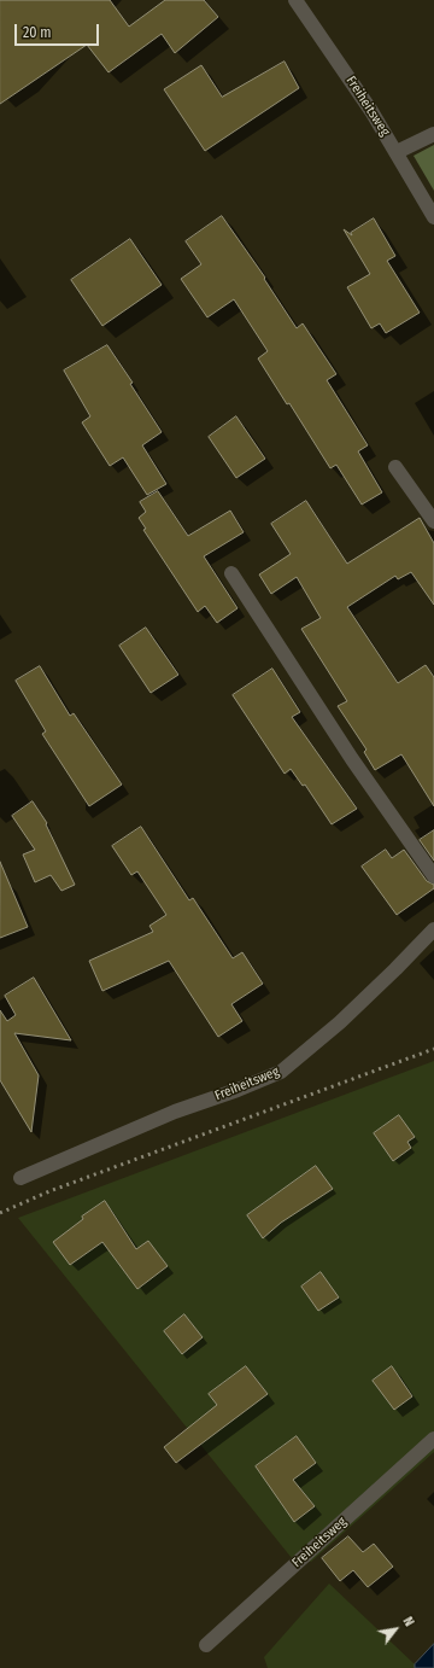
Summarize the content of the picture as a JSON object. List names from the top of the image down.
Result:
{
  "streets": {
    "street": ["Freiheitsweg"]
  },
  "scale_bar": "20 m",
  "north": "top right"
}
